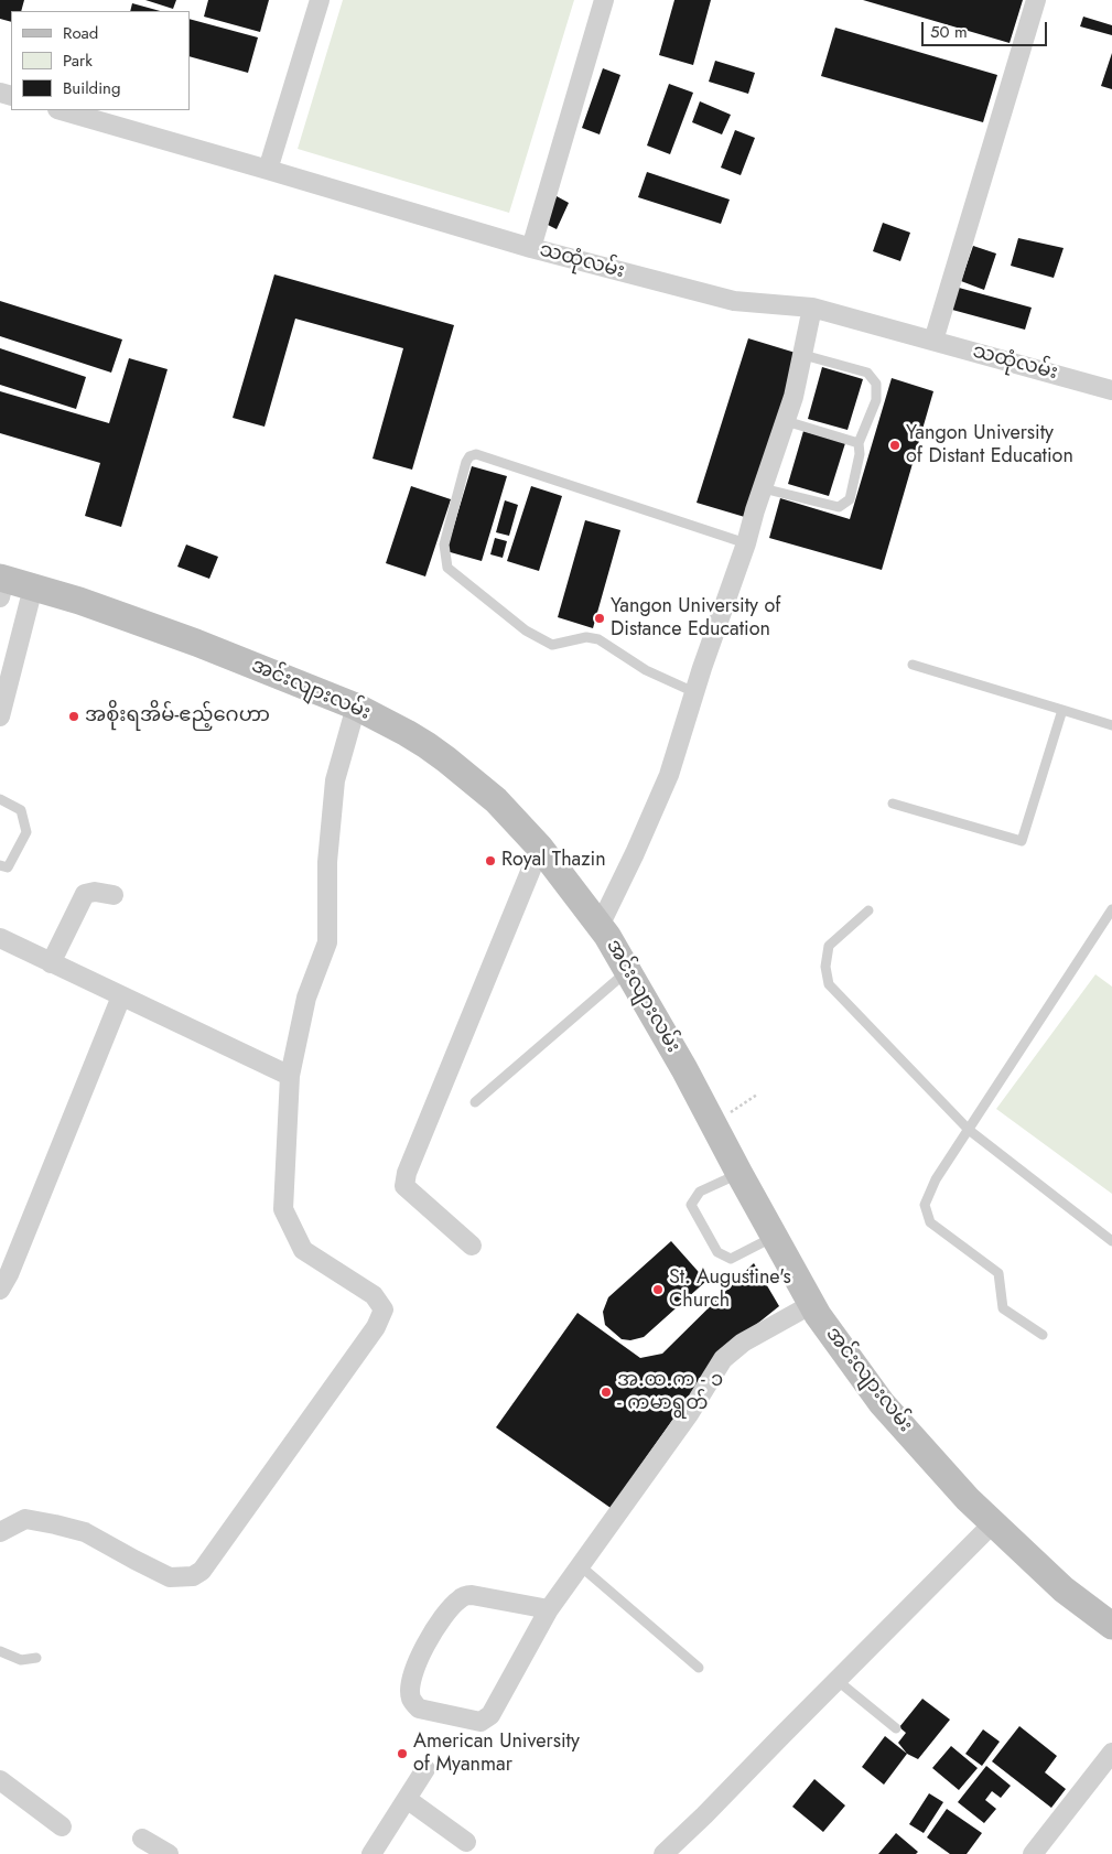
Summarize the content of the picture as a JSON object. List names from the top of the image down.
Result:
{
  "streets": {
    "main road": ["အင်းလျားလမ်း"],
    "street": ["သထုံလမ်း"]
  },
  "places": [
    "Yangon University of Distant Education",
    "Yangon University of Distance Education",
    "အစိုးရအိမ်-ဧည့်ဂေဟာ",
    "Royal Thazin",
    "St. Augustine's Church",
    "အ.ထ.က - ၁ - ကမာရွတ်",
    "American University of Myanmar"
  ],
  "legend": ["Road", "Park", "Building"],
  "scale_bar": "50 m"
}
